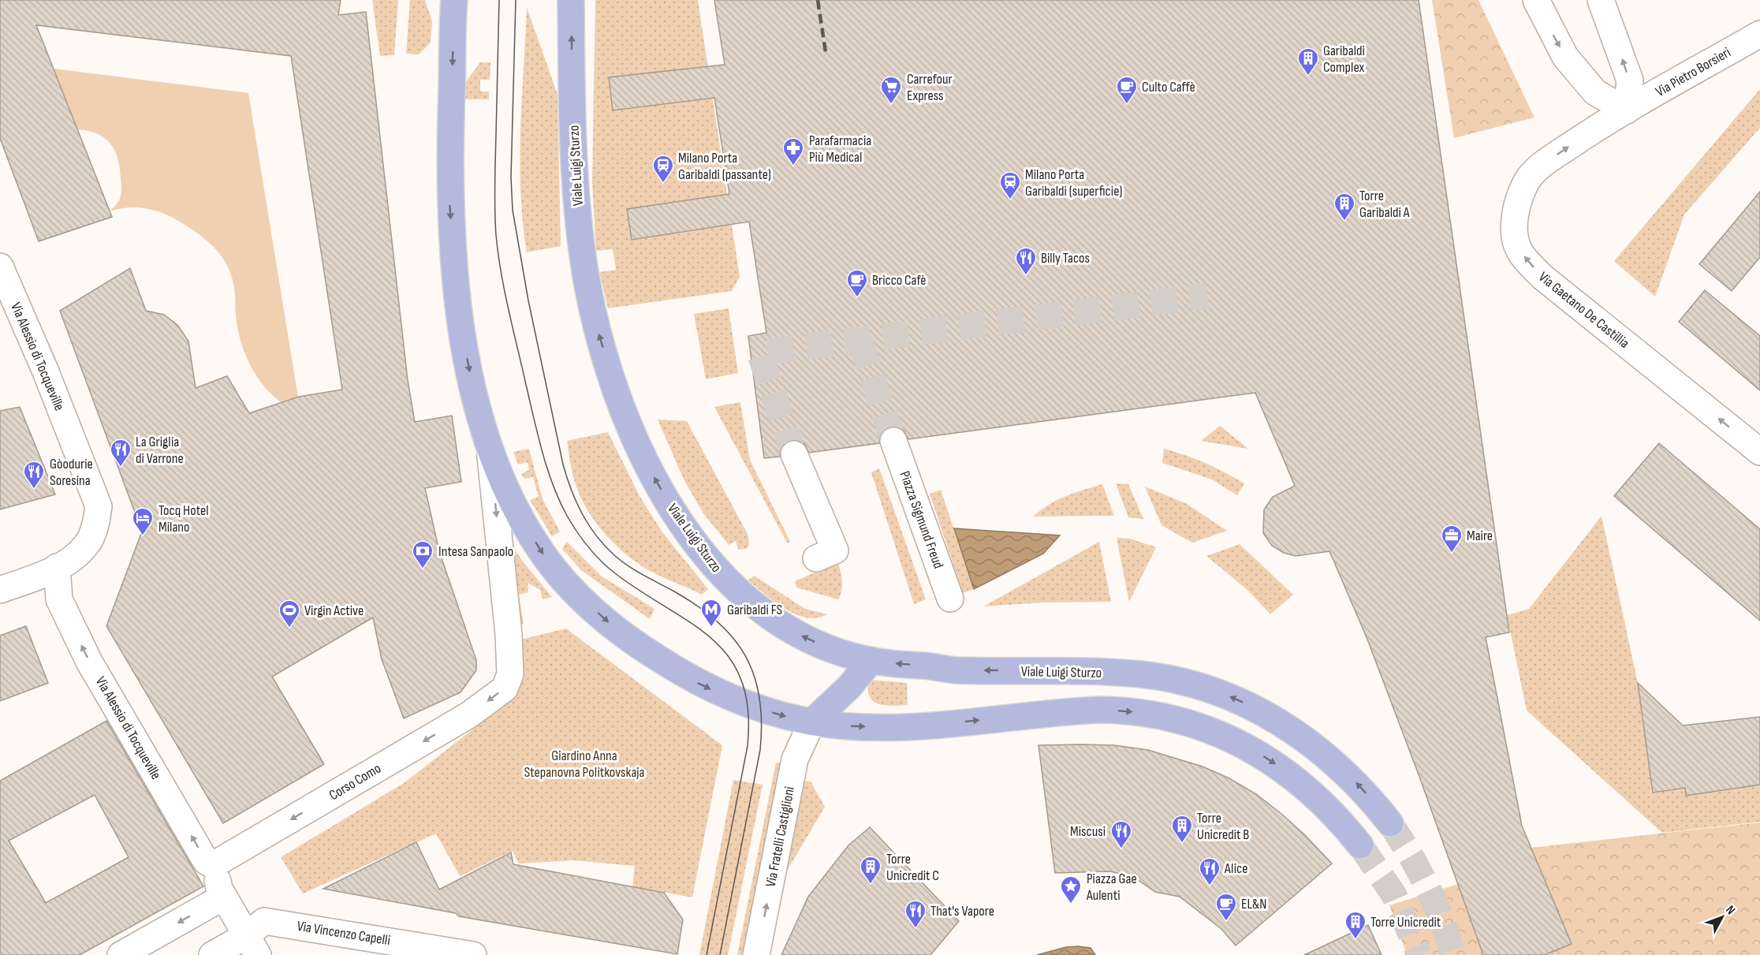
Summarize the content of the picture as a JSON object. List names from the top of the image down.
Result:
{
  "streets": {
    "main road": ["Viale Luigi Sturzo"],
    "street": [
      "Via Pietro Borsieri",
      "Via Gaetano De Castillia",
      "Via Alessio di Tocqueville",
      "Piazza Sigmund Freud",
      "Corso Como",
      "Via Fratelli Castiglioni",
      "Via Vincenzo Capelli"
    ]
  },
  "crossings": [
    ["Via Pietro Borsieri", "Via Gaetano De Castillia"],
    ["Via Alessio di Tocqueville", "Corso Como"]
  ],
  "one_way": ["Via Alessio di Tocqueville", "Corso Como", "Via Fratelli Castiglioni"],
  "parks": ["Giardino Anna Stepanovna Politkovskaja"],
  "places": {
    "building": [
      "Garibaldi Complex",
      "Torre Garibaldi A",
      "Torre Unicredit B",
      "Torre Unicredit C",
      "Torre Unicredit"
    ],
    "supermarket": ["Carrefour Express"],
    "cafe": ["Culto Caffè", "Bricco Cafè", "EL&N"],
    "pharmacy": ["Parafarmacia Più Medical"],
    "station": ["Milano Porta Garibaldi (passante)", "Milano Porta Garibaldi (superficie)"],
    "restaurant": [
      "Billy Tacos",
      "La Griglia di Varrone",
      "Gòodurie Soresina",
      "Miscusi",
      "Alice",
      "That's Vapore"
    ],
    "hotel": ["Tocq Hotel Milano"],
    "office": ["Maire"],
    "bank": ["Intesa Sanpaolo"],
    "metro station": ["Garibaldi FS"],
    "sports": ["Virgin Active"],
    "place": ["Piazza Gae Aulenti"]
  },
  "north": "top right"
}
